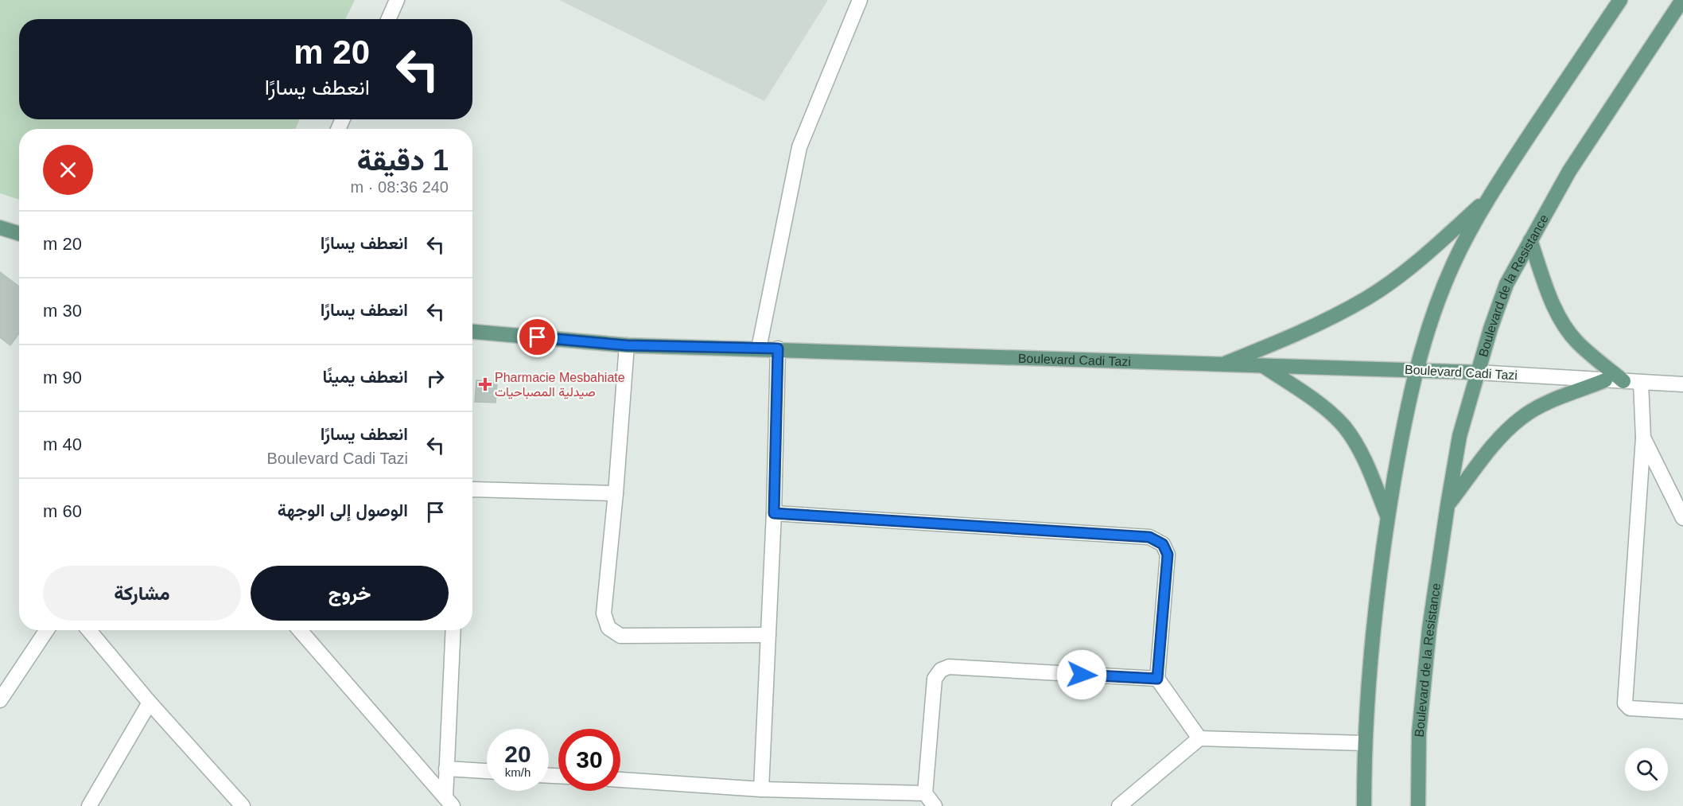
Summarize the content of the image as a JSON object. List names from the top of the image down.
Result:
{
  "streets": {
    "main road": ["Boulevard de la Resistance", "Boulevard Cadi Tazi"]
  },
  "crossings": [
    ["Boulevard de la Resistance", "Boulevard Cadi Tazi"]
  ],
  "places": {
    "health": ["Pharmacie Mesbahiate صيدلية المصباحيات"]
  },
  "page": {
    "turn": ["20 m", "انعطف يسارًا"],
    "heading": ["1 دقيقة", "240 m · 08:36"],
    "list": [
      {
        "name": "انعطف يسارًا",
        "value": "20 m"
      },
      {
        "name": "انعطف يسارًا",
        "value": "30 m"
      },
      {
        "name": "انعطف يمينًا",
        "value": "90 m"
      },
      {
        "name": "انعطف يسارًا",
        "note": "Boulevard Cadi Tazi",
        "value": "40 m"
      },
      {
        "name": "الوصول إلى الوجهة",
        "value": "60 m"
      }
    ],
    "buttons": ["خروج", "مشاركة"],
    "speed": "20 km/h",
    "limit": "30"
  }
}
